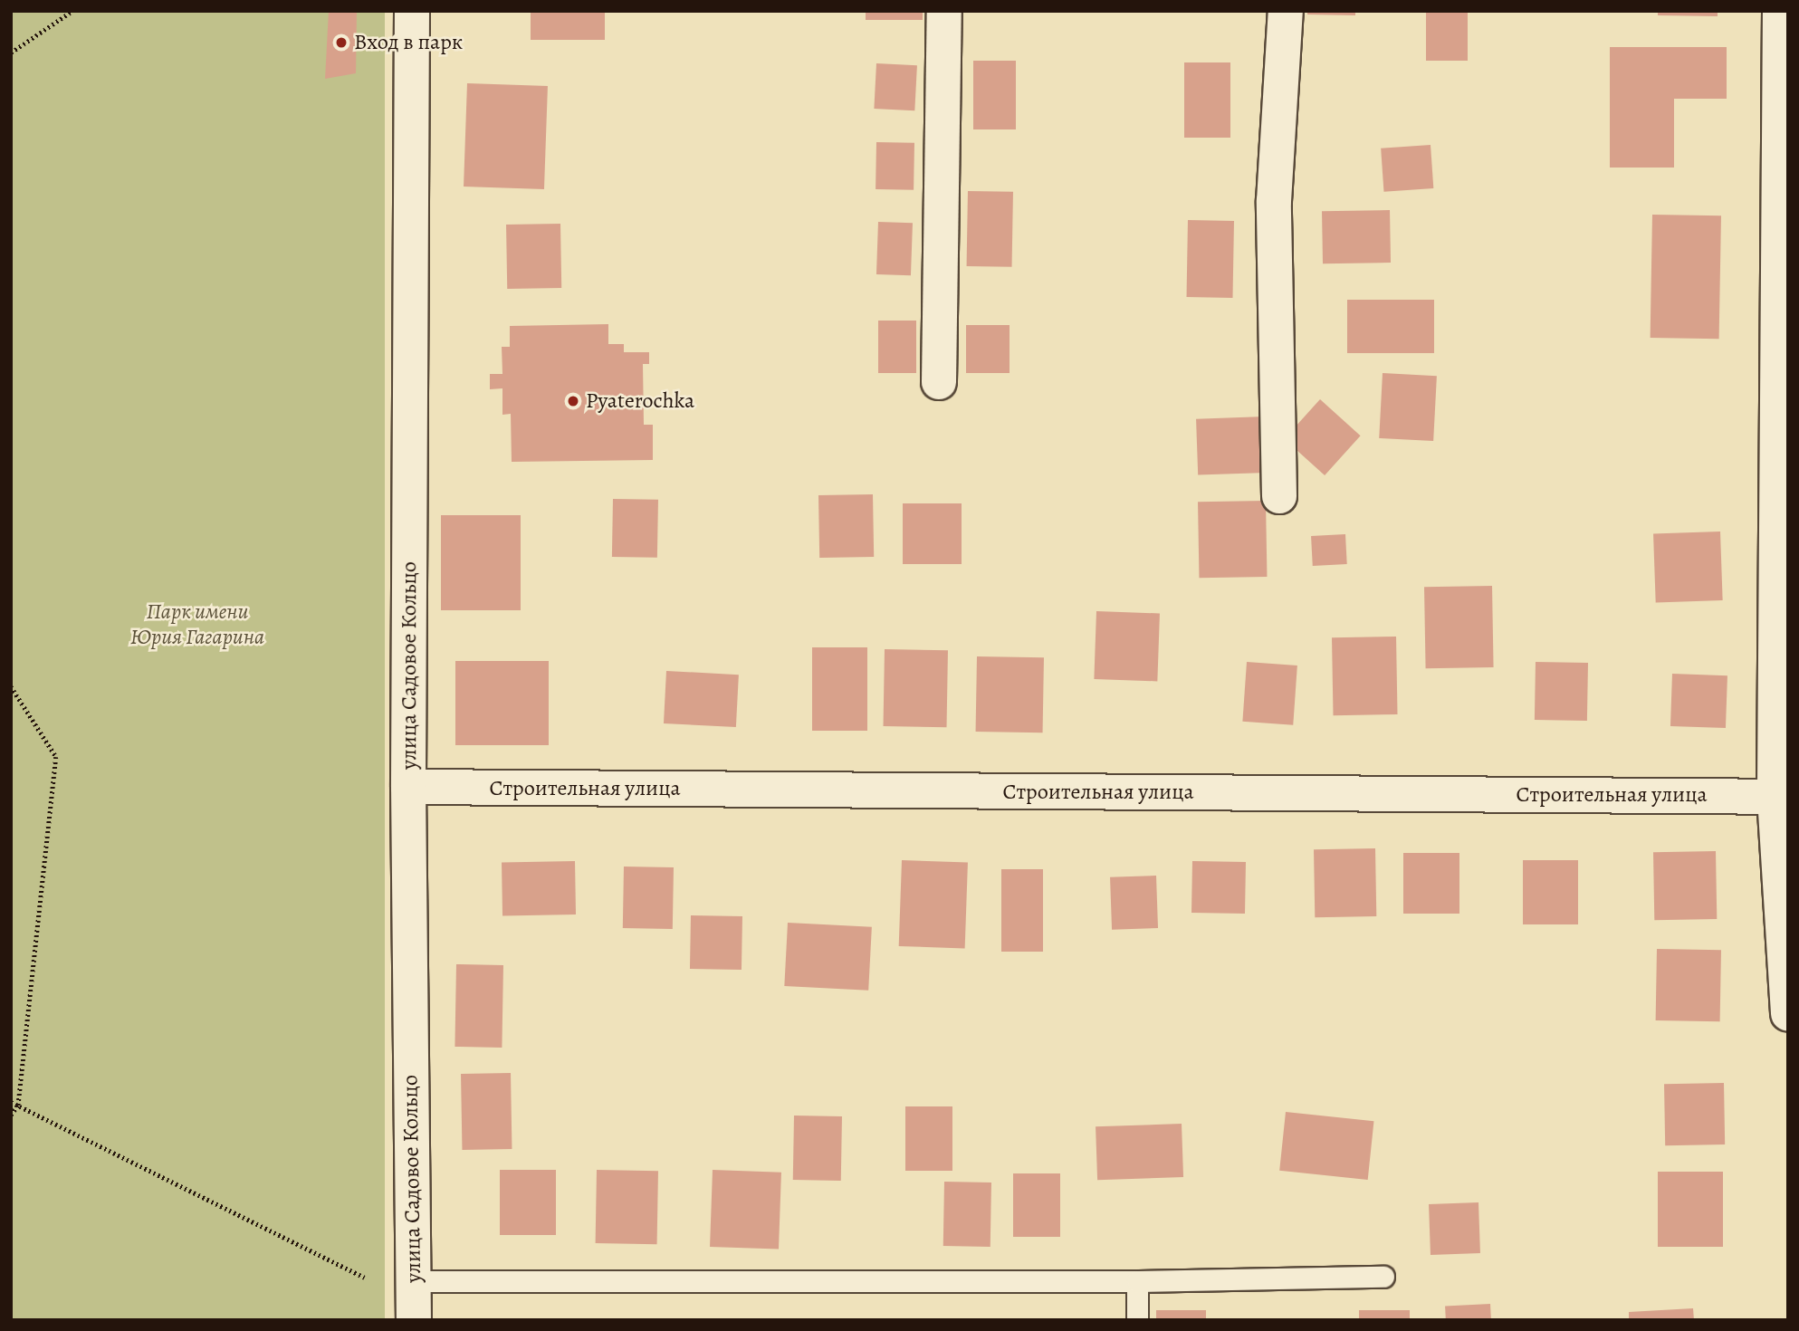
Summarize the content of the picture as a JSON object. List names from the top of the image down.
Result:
{
  "streets": {
    "street": ["улица Садовое Кольцо", "Строительная улица"]
  },
  "crossings": [
    ["улица Садовое Кольцо", "Строительная улица"]
  ],
  "parks": ["Парк имени Юрия Гагарина"],
  "places": ["Вход в парк", "Pyaterochka"]
}
